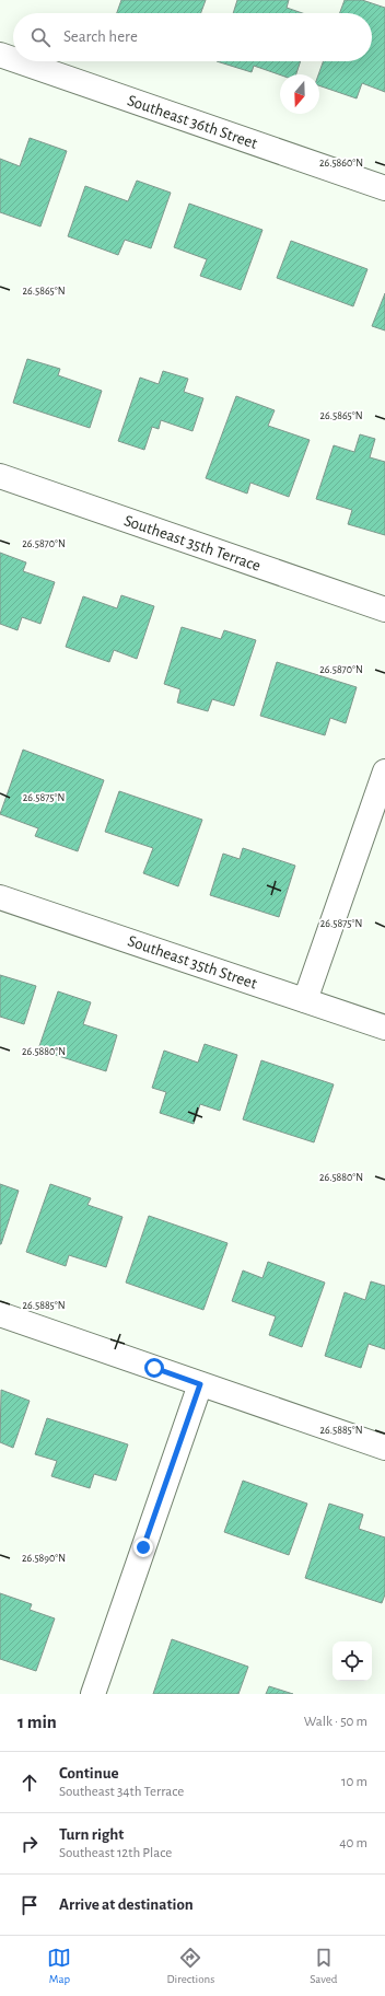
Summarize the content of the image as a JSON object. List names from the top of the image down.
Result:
{
  "streets": {
    "street": ["Southeast 36th Street", "Southeast 35th Terrace", "Southeast 35th Street"]
  },
  "north": "bottom",
  "page": {
    "search": "Search here",
    "heading": ["1 min", "Walk · 50 m"],
    "list": [
      ["Continue", "Southeast 34th Terrace", "10 m"],
      ["Turn right", "Southeast 12th Place", "40 m"],
      "Arrive at destination"
    ],
    "nav": ["Map", "Directions", "Saved"]
  },
  "coordinates": [
    "26.5860°N",
    "26.5865°N",
    "26.5870°N",
    "26.5875°N",
    "26.5880°N",
    "26.5885°N",
    "26.5890°N"
  ]
}
